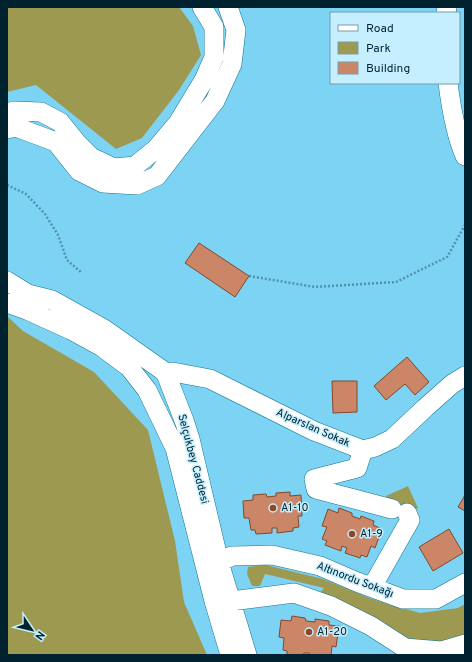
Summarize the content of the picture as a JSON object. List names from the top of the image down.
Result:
{
  "streets": {
    "street": ["Alparslan Sokak", "Selçukbey Caddesi", "Altınordu Sokağı"]
  },
  "crossings": [
    ["Alparslan Sokak", "Selçukbey Caddesi"],
    ["Selçukbey Caddesi", "Altınordu Sokağı"]
  ],
  "places": ["A1-10", "A1-9", "A1-20"],
  "legend": ["Road", "Park", "Building"],
  "north": "bottom right"
}
